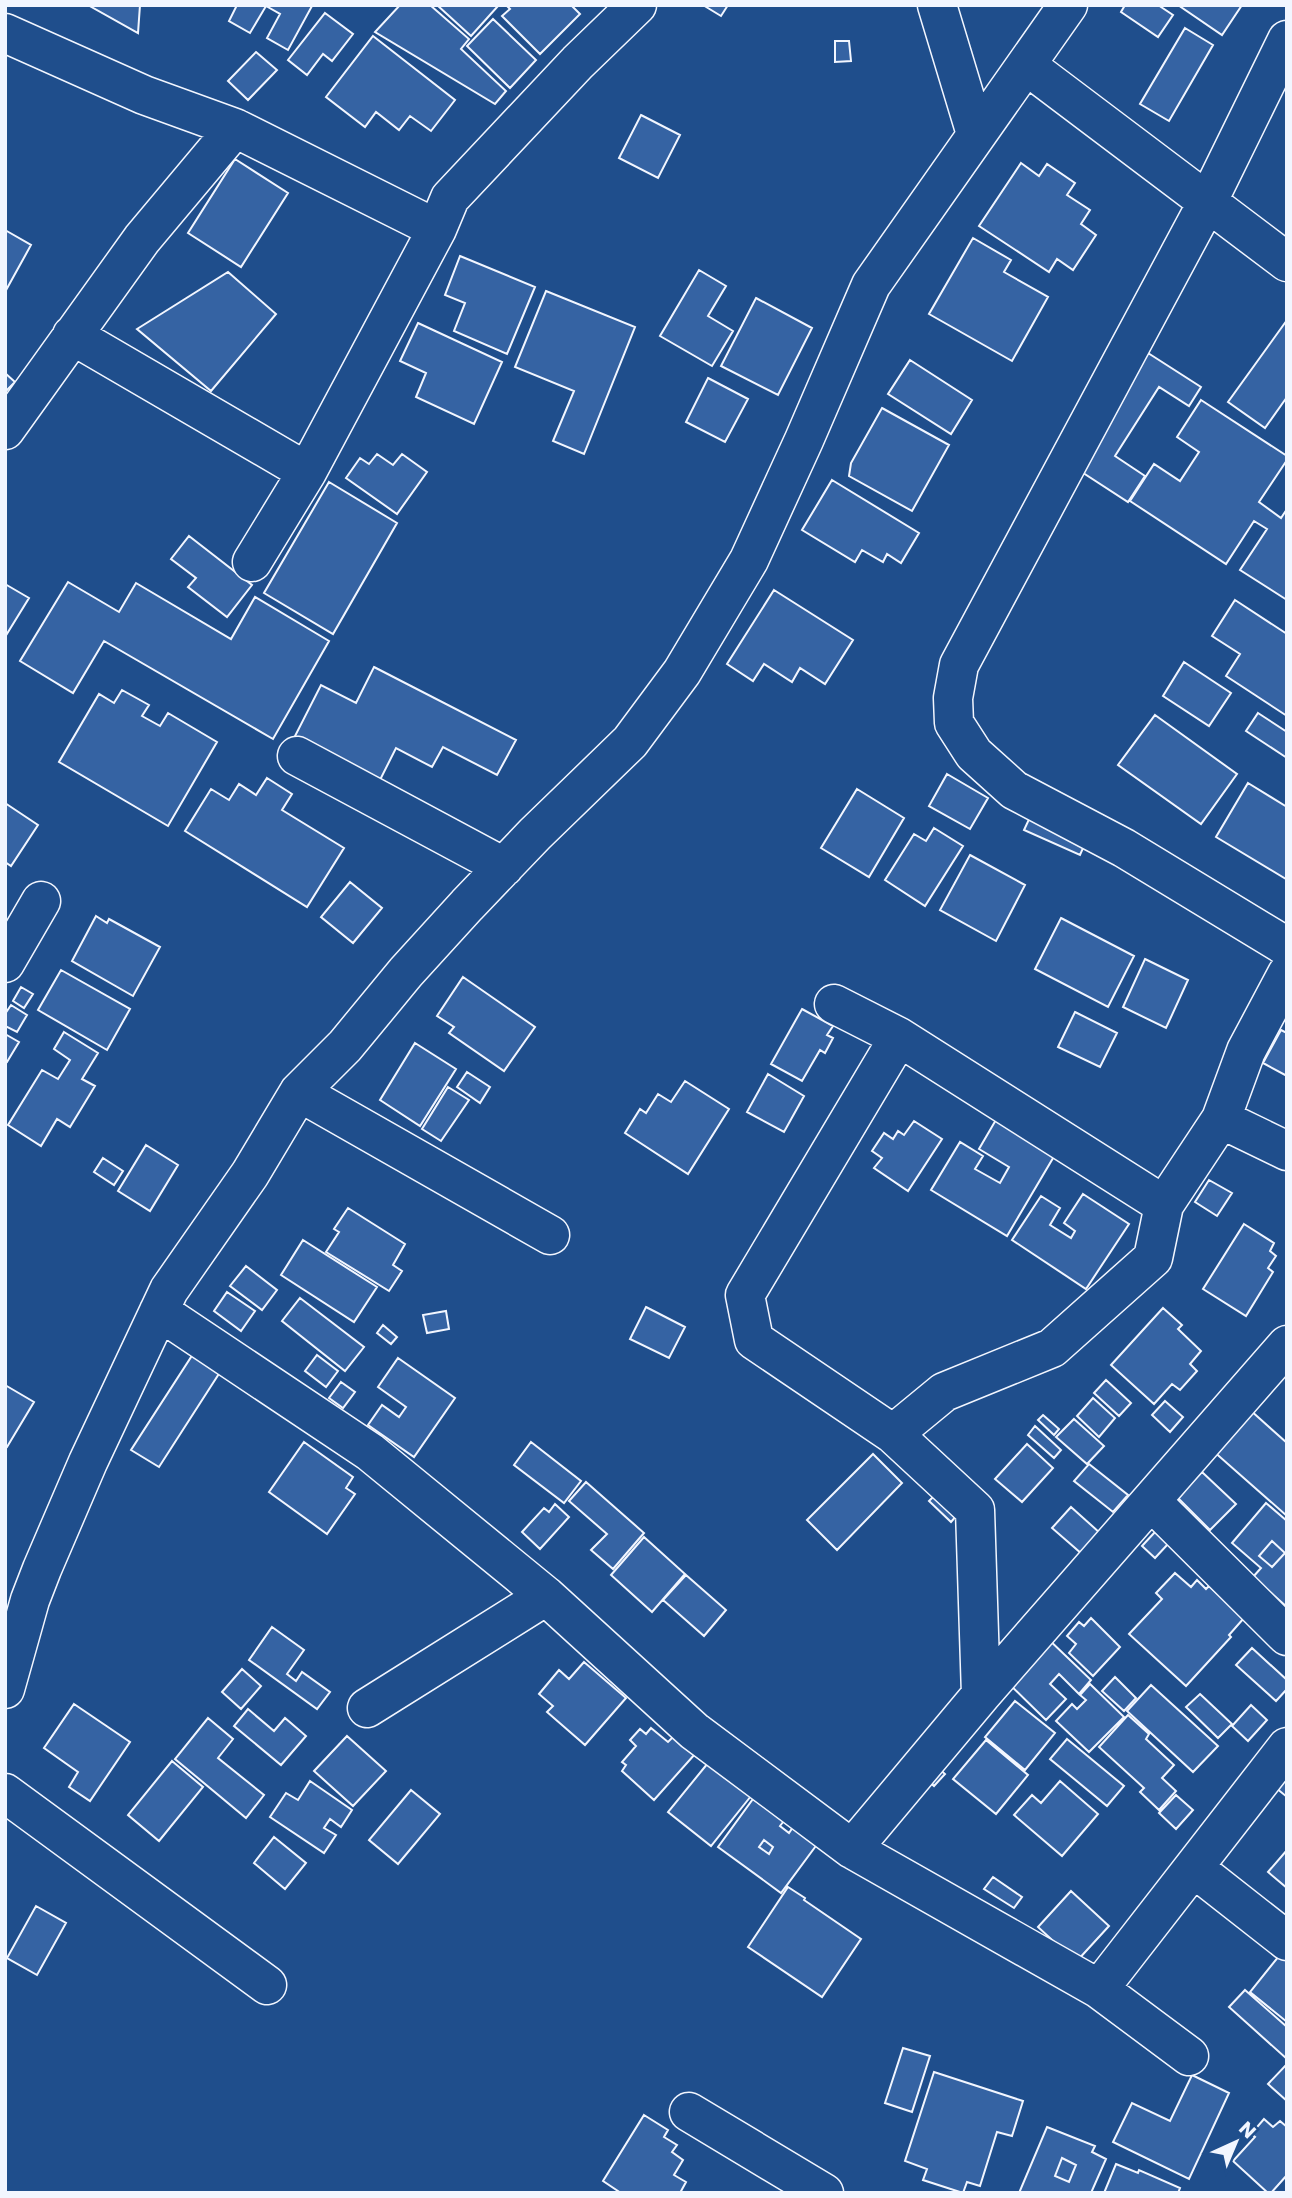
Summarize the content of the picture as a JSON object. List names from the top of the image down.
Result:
{
  "north": "top right"
}
